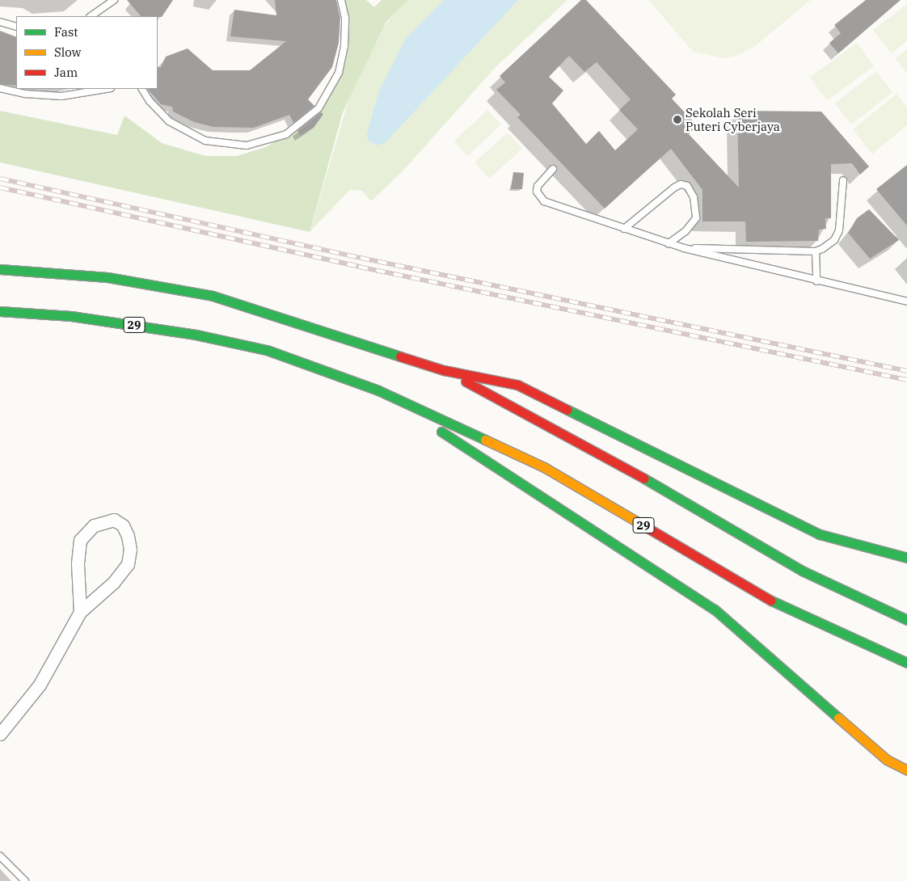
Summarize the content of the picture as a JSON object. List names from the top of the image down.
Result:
{
  "streets": {
    "highway": ["29"]
  },
  "places": ["Sekolah Seri Puteri Cyberjaya"],
  "legend": ["Fast", "Slow", "Jam"]
}
